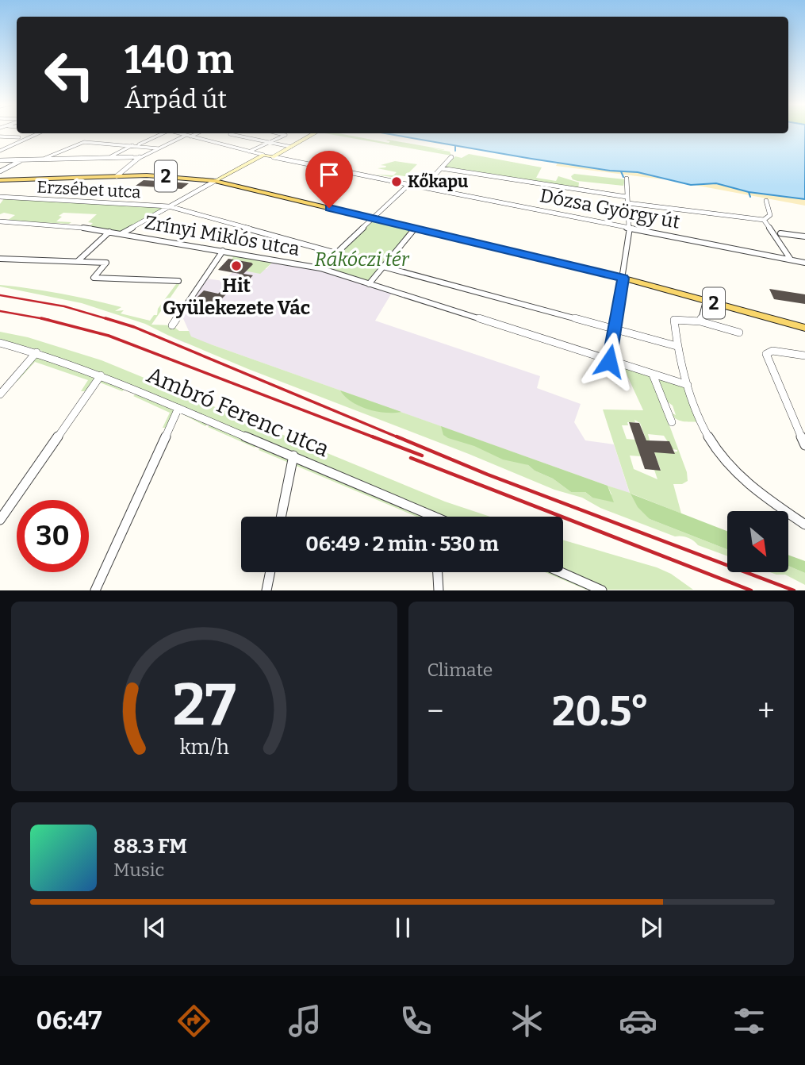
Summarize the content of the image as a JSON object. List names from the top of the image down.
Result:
{
  "streets": {
    "main road": ["2"],
    "street": [
      "Erzsébet utca",
      "Dózsa György út",
      "Zrínyi Miklós utca",
      "Ambró Ferenc utca"
    ]
  },
  "parks": ["Rákóczi tér"],
  "places": ["Kőkapu", "Hit Gyülekezete Vác"],
  "north": "bottom right",
  "page": {
    "turn": ["140 m", "Árpád út"],
    "limit": "30",
    "trip": "06:49 · 2 min · 530 m",
    "tile": "Climate",
    "heat": ["−", "20.5°", "+"],
    "song": ["88.3 FM", "Music"],
    "tabs": "06:47",
    "gauge": ["27", "km/h"]
  }
}
